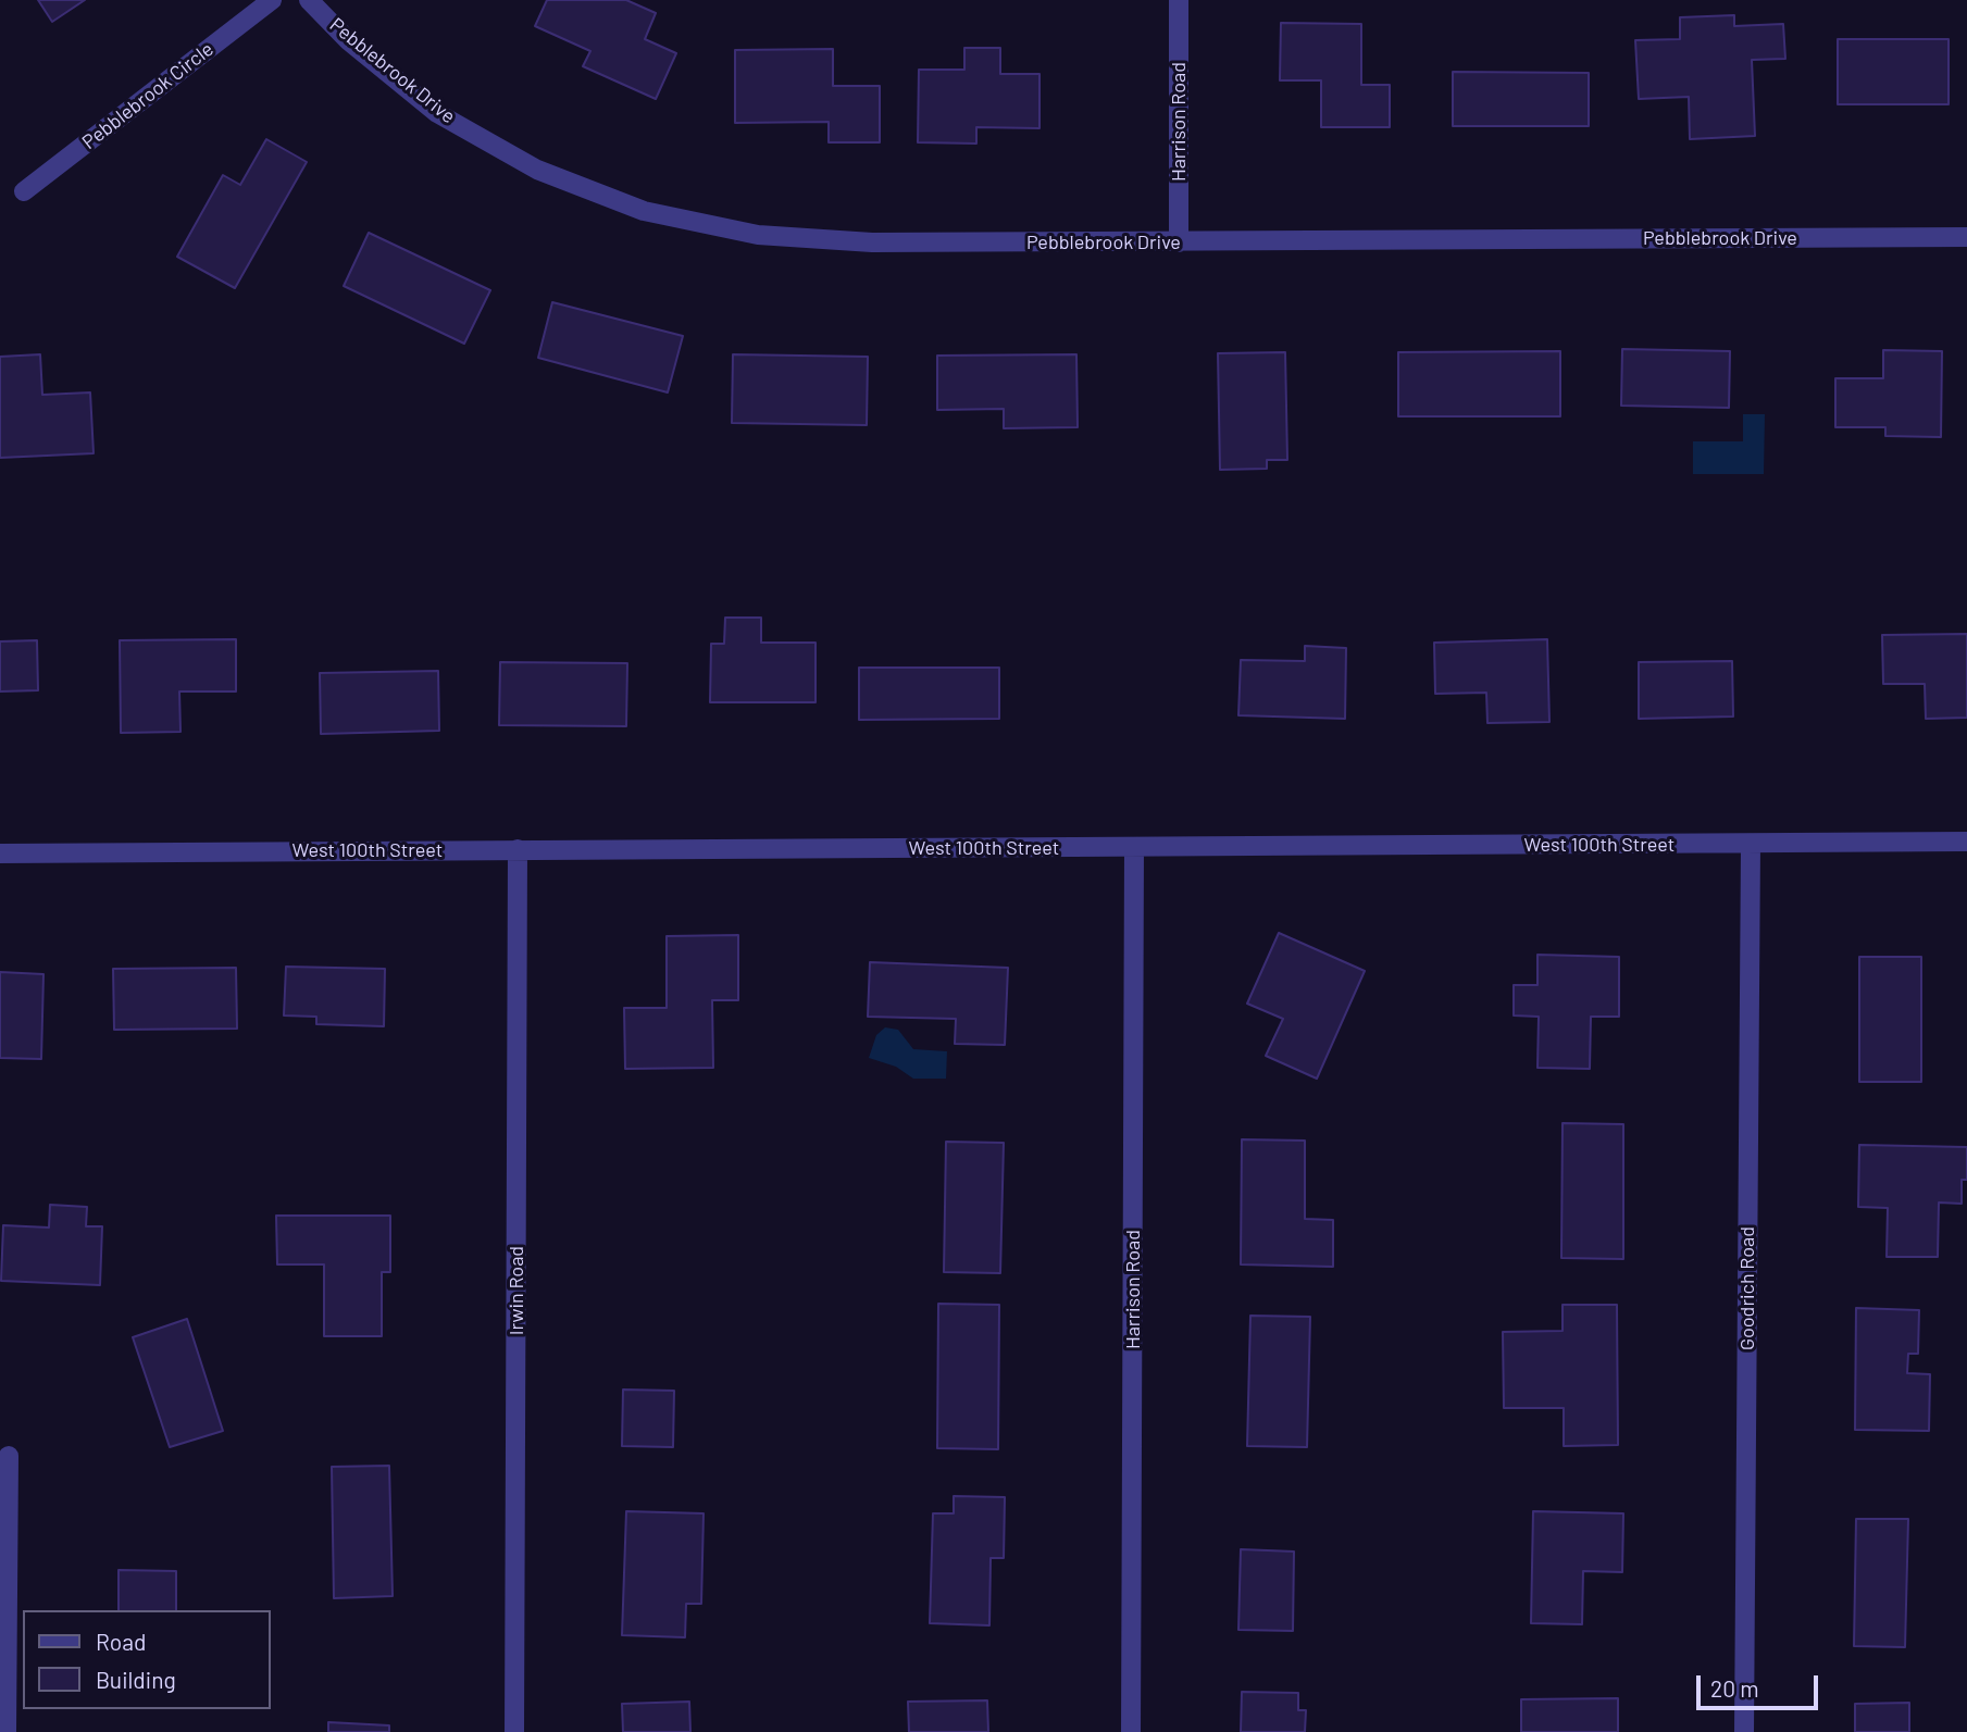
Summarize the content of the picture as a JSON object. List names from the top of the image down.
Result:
{
  "streets": {
    "street": [
      "Pebblebrook Drive",
      "Pebblebrook Circle",
      "Harrison Road",
      "West 100th Street",
      "Goodrich Road",
      "Irwin Road"
    ]
  },
  "crossings": [
    ["Pebblebrook Drive", "Harrison Road"],
    ["Harrison Road", "West 100th Street"],
    ["West 100th Street", "Goodrich Road"],
    ["West 100th Street", "Irwin Road"]
  ],
  "legend": ["Road", "Building"],
  "scale_bar": "20 m"
}
